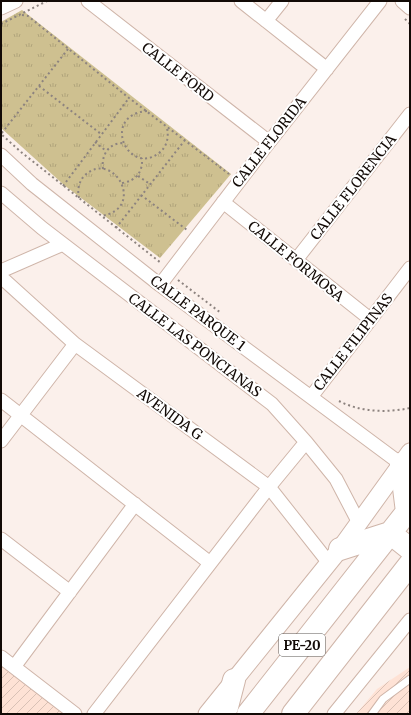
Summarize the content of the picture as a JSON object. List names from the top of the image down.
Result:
{
  "streets": {
    "highway": ["PE-20"],
    "street": [
      "CALLE FORD",
      "CALLE FLORIDA",
      "CALLE FLORENCIA",
      "CALLE FORMOSA",
      "CALLE PARQUE 1",
      "CALLE FILIPINAS",
      "CALLE LAS PONCIANAS",
      "AVENIDA G"
    ]
  },
  "crossings": [
    ["CALLE FORD", "CALLE FLORIDA"],
    ["CALLE FLORIDA", "CALLE FORMOSA"],
    ["CALLE FLORIDA", "CALLE PARQUE 1"],
    ["CALLE FLORENCIA", "CALLE FORMOSA"],
    ["CALLE FORMOSA", "CALLE FILIPINAS"],
    ["CALLE PARQUE 1", "CALLE FILIPINAS"]
  ]
}
